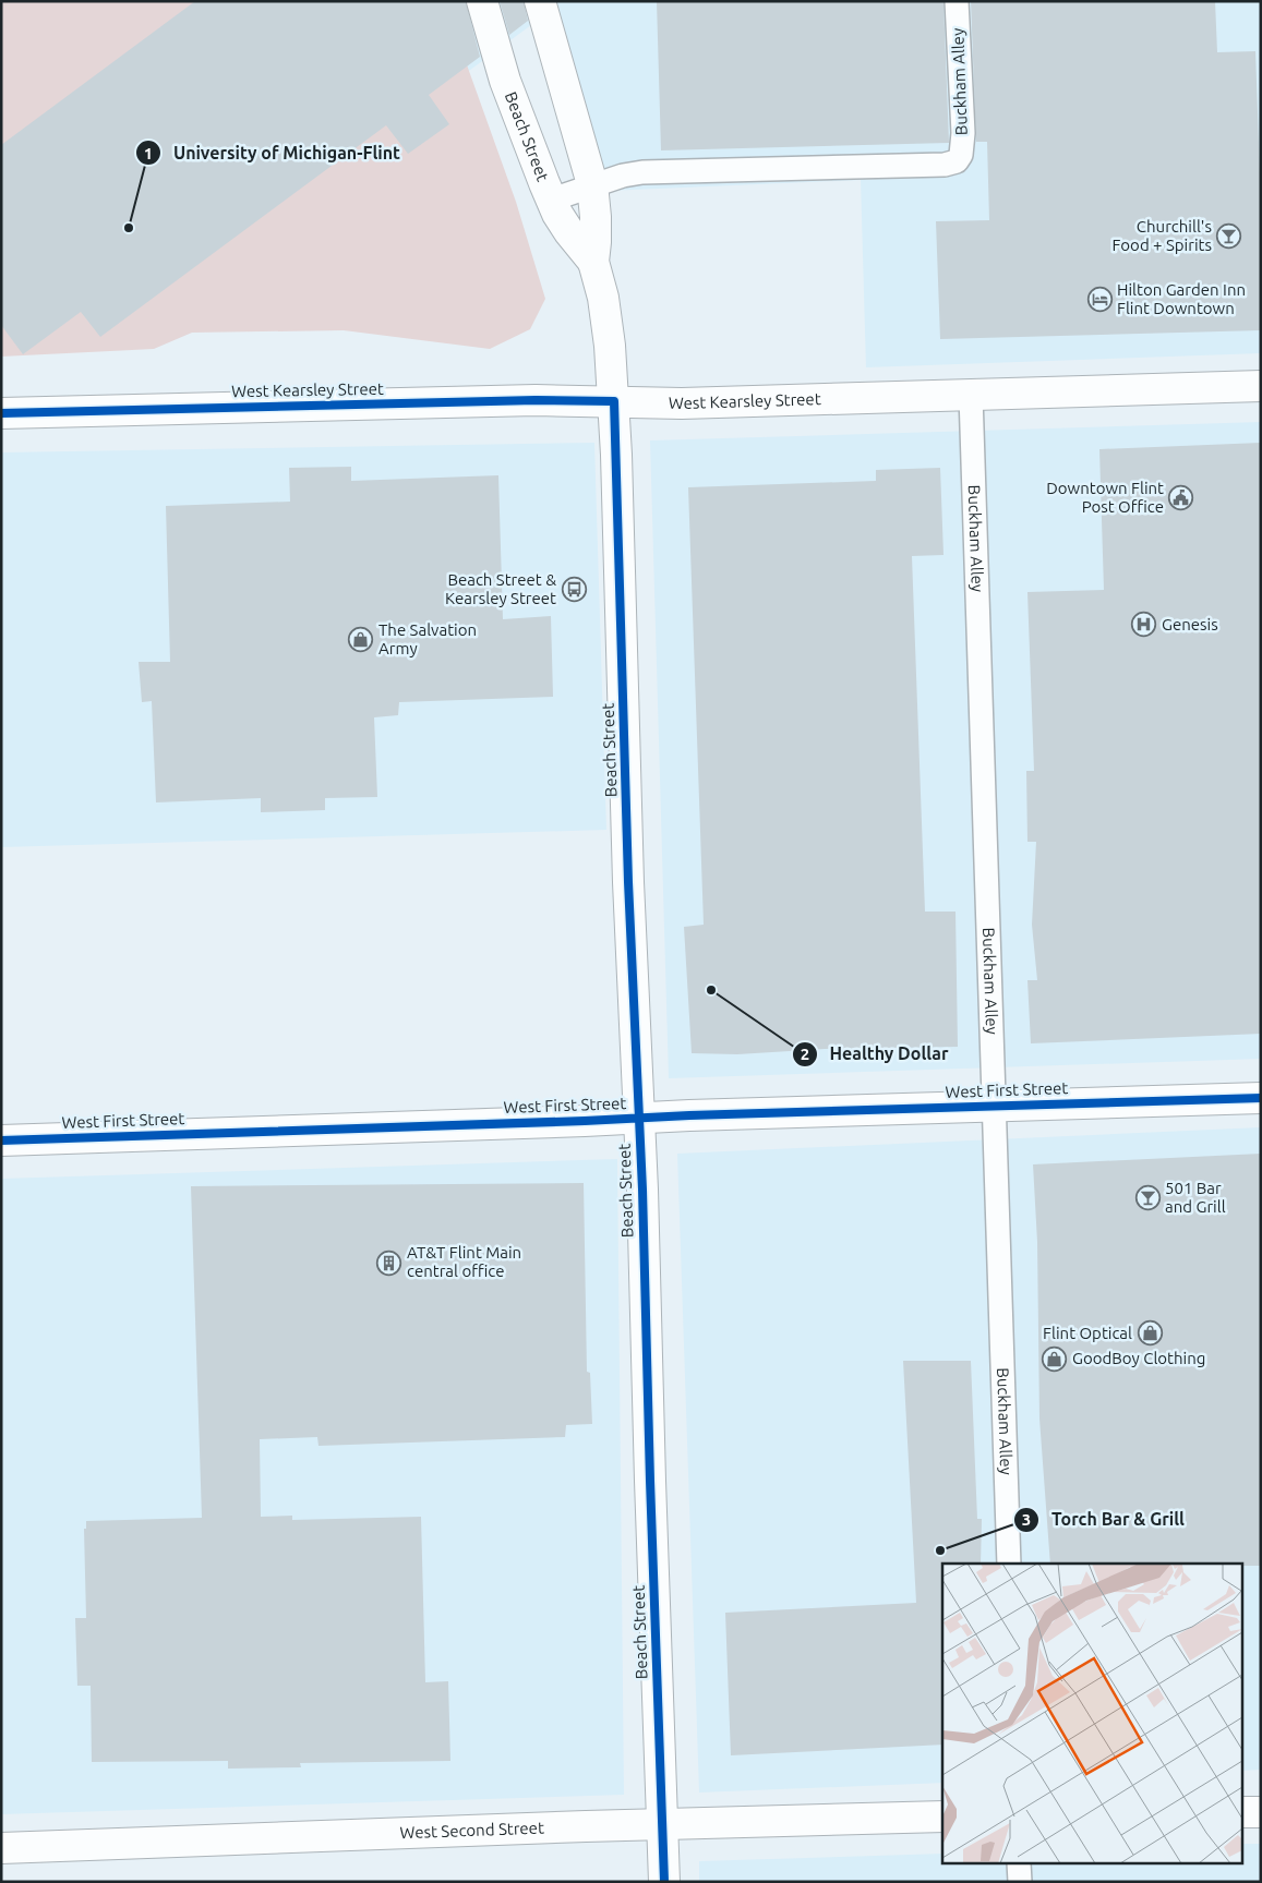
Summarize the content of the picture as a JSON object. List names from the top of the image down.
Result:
{
  "streets": {
    "street": [
      "Beach Street",
      "West Kearsley Street",
      "West First Street",
      "West Second Street"
    ],
    "lane": ["Buckham Alley"]
  },
  "crossings": [
    ["Buckham Alley", "Beach Street"],
    ["Buckham Alley", "West Kearsley Street"],
    ["Buckham Alley", "West First Street"],
    ["Beach Street", "West Kearsley Street"],
    ["Beach Street", "West First Street"],
    ["Beach Street", "West Second Street"]
  ],
  "places": {
    "other": ["University of Michigan-Flint", "Healthy Dollar", "Torch Bar & Grill"],
    "bar": ["Churchill's Food + Spirits", "501 Bar and Grill"],
    "hotel": ["Hilton Garden Inn Flint Downtown"],
    "public building": ["Downtown Flint Post Office"],
    "bus stop": ["Beach Street & Kearsley Street"],
    "hospital": ["Genesis"],
    "shop": ["The Salvation Army", "Flint Optical", "GoodBoy Clothing"],
    "building": ["AT&T Flint Main central office"]
  }
}
